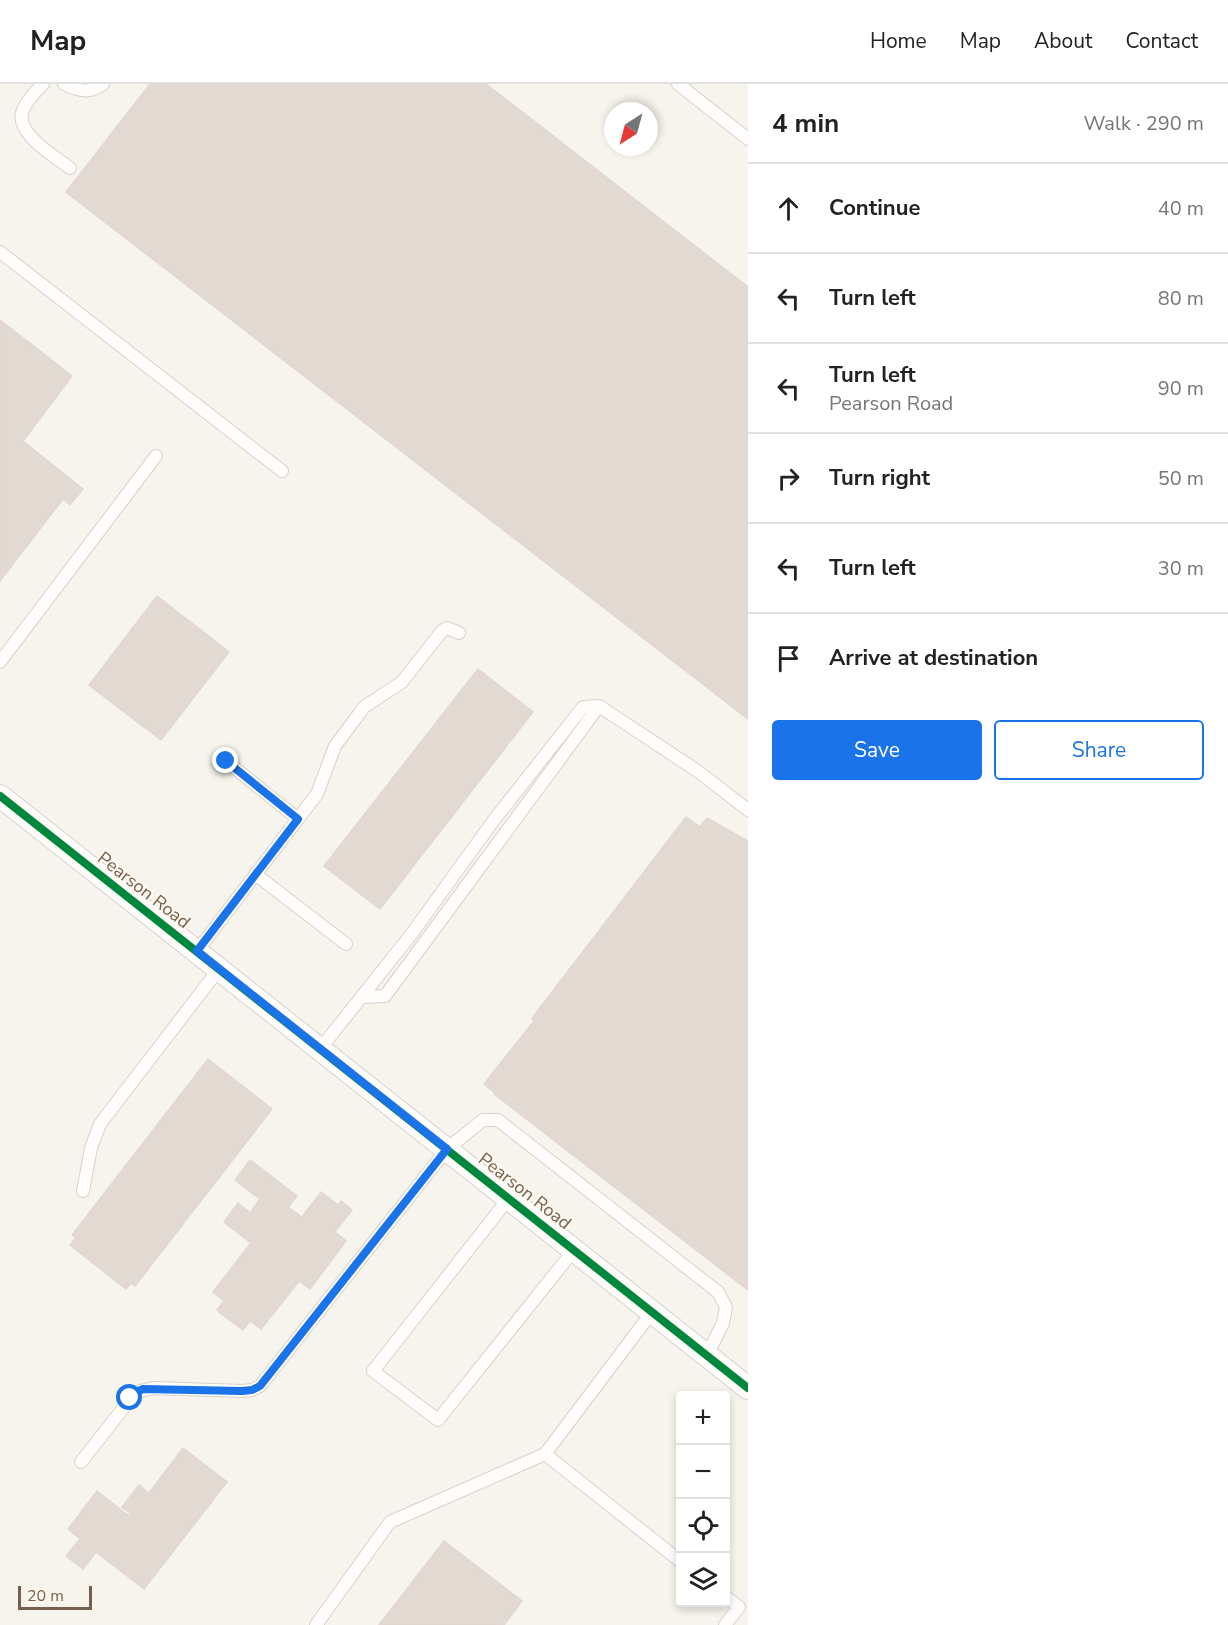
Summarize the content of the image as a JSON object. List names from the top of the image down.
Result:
{
  "streets": {
    "street": ["Pearson Road"]
  },
  "scale_bar": "20 m",
  "north": "bottom left",
  "page": {
    "header": "Map",
    "nav": [
      "Home",
      "Map",
      "About",
      "Contact"
    ],
    "heading": ["4 min", "Walk · 290 m"],
    "list": [
      ["Continue", "40 m"],
      ["Turn left", "80 m"],
      ["Turn left", "Pearson Road", "90 m"],
      ["Turn right", "50 m"],
      ["Turn left", "30 m"],
      "Arrive at destination"
    ],
    "buttons": ["Save", "Share"],
    "map_buttons": ["+", "−"],
    "scale": "20 m"
  }
}
